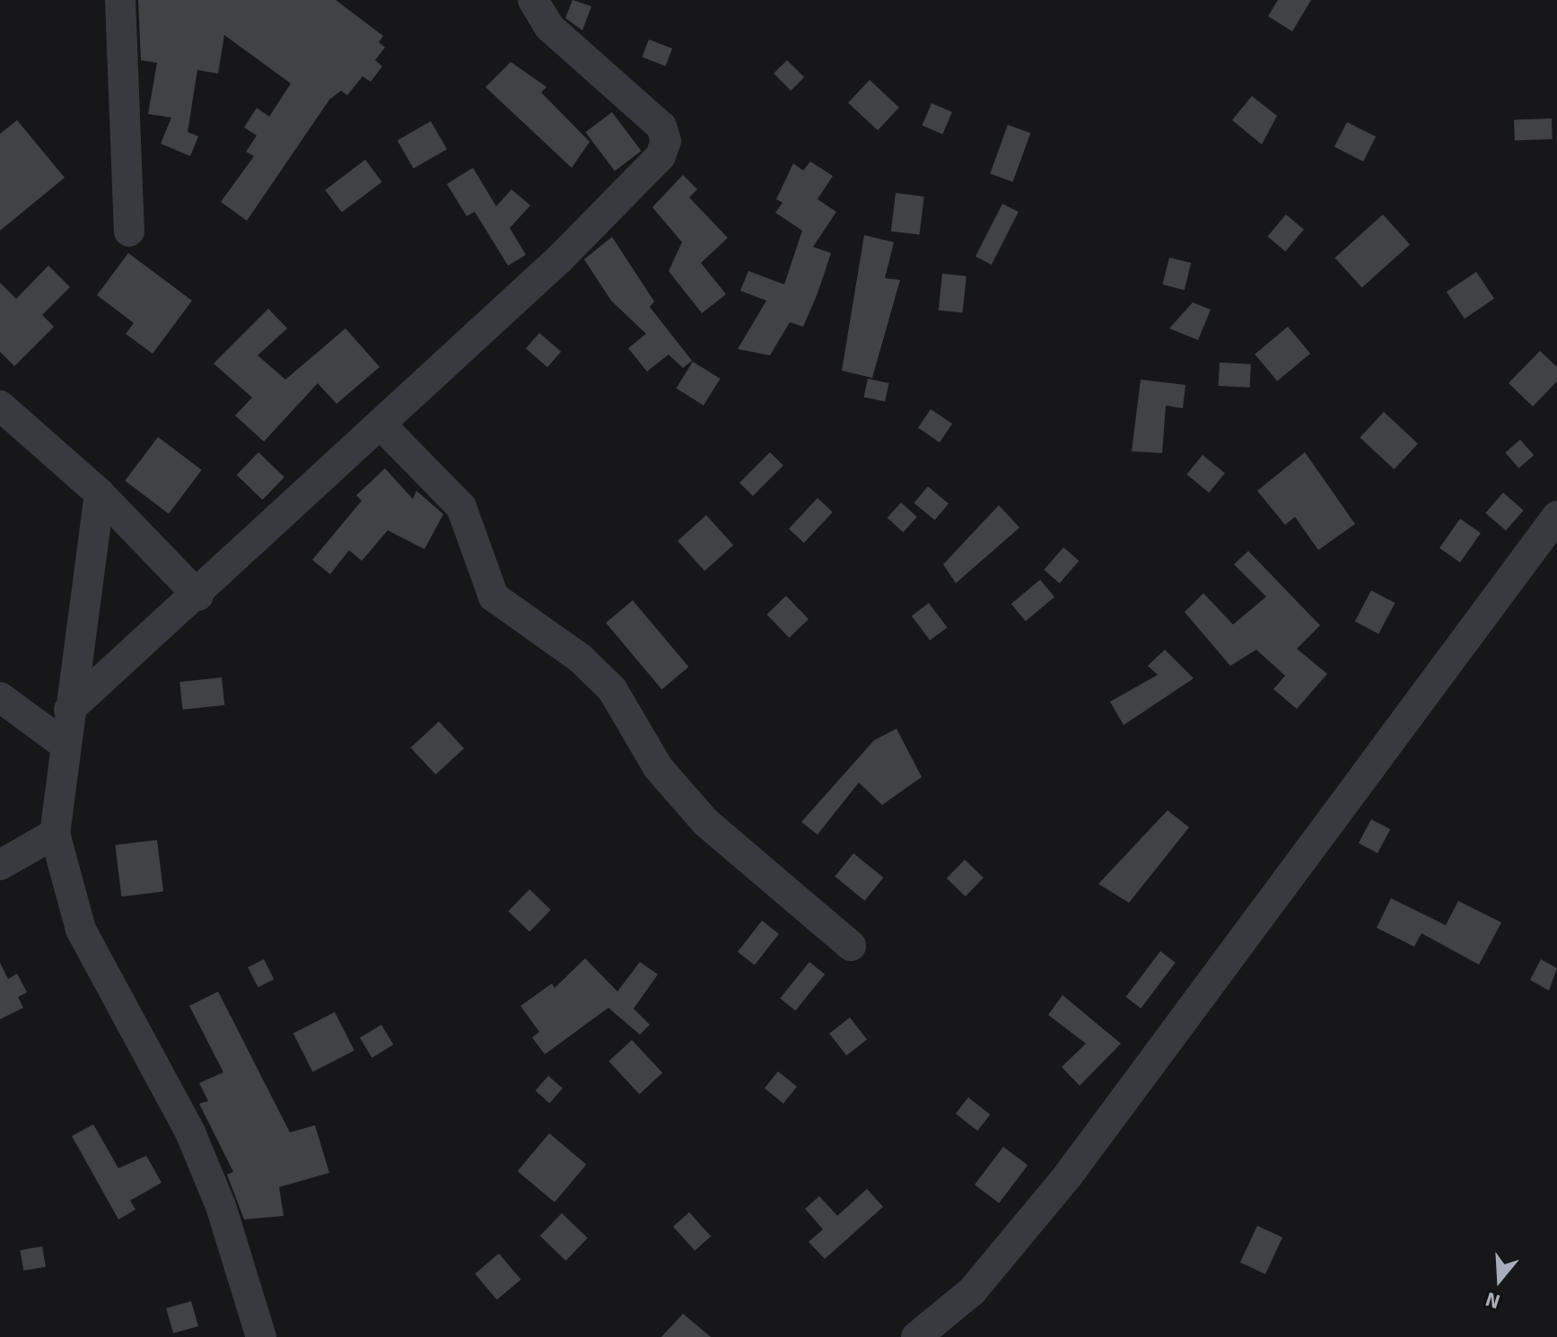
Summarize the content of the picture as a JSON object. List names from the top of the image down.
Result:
{
  "north": "bottom"
}
